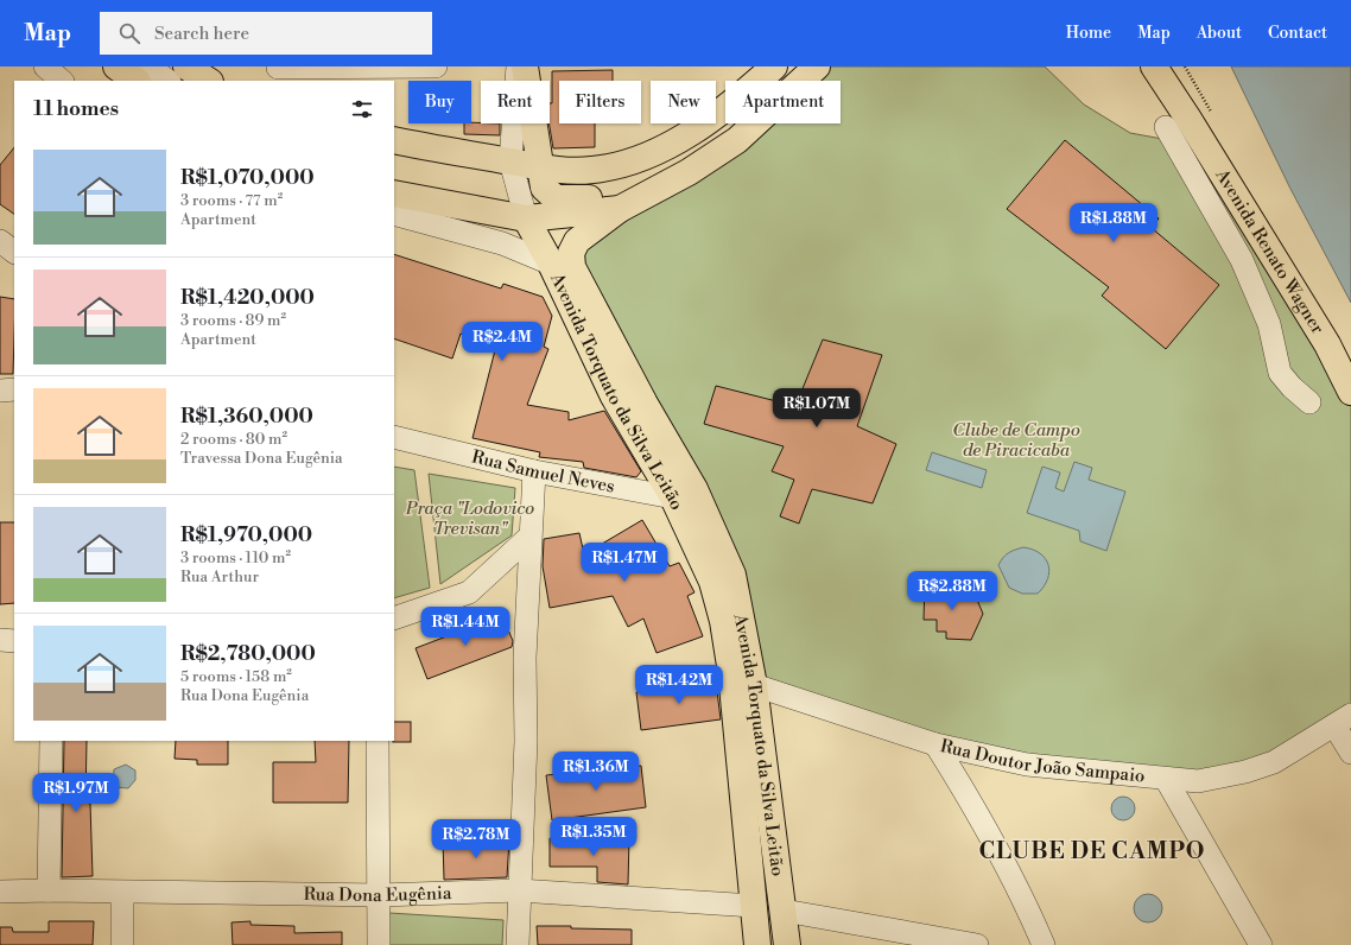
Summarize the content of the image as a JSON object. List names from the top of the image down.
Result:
{
  "streets": {
    "main road": ["Avenida Renato Wagner", "Avenida Torquato da Silva Leitão"],
    "street": ["Rua Samuel Neves", "Rua Doutor João Sampaio", "Rua Dona Eugênia"]
  },
  "crossings": [
    ["Avenida Torquato da Silva Leitão", "Rua Samuel Neves"],
    ["Avenida Torquato da Silva Leitão", "Rua Doutor João Sampaio"],
    ["Avenida Torquato da Silva Leitão", "Rua Dona Eugênia"]
  ],
  "districts": ["CLUBE DE CAMPO"],
  "parks": ["Clube de Campo de Piracicaba", "Praça \"Lodovico Trevisan\""],
  "page": {
    "header": "Map",
    "search": "Search here",
    "nav": [
      "Home",
      "Map",
      "About",
      "Contact"
    ],
    "chip": [
      "Buy",
      "Rent",
      "Filters",
      "New",
      "Apartment"
    ],
    "heading": "11 homes",
    "list": [
      {
        "name": "R$1,070,000",
        "note": "3 rooms · 77 m² · Apartment"
      },
      {
        "name": "R$1,420,000",
        "note": "3 rooms · 89 m² · Apartment"
      },
      {
        "name": "R$1,360,000",
        "note": "2 rooms · 80 m² · Travessa Dona Eugênia"
      },
      {
        "name": "R$1,970,000",
        "note": "3 rooms · 110 m² · Rua Arthur"
      },
      {
        "name": "R$2,780,000",
        "note": "5 rooms · 158 m² · Rua Dona Eugênia"
      }
    ],
    "price": [
      "R$1.88M",
      "R$2.4M",
      "R$1.07M",
      "R$1.47M",
      "R$2.88M",
      "R$1.44M",
      "R$1.42M",
      "R$1.36M",
      "R$1.97M",
      "R$1.35M",
      "R$2.78M"
    ]
  }
}
